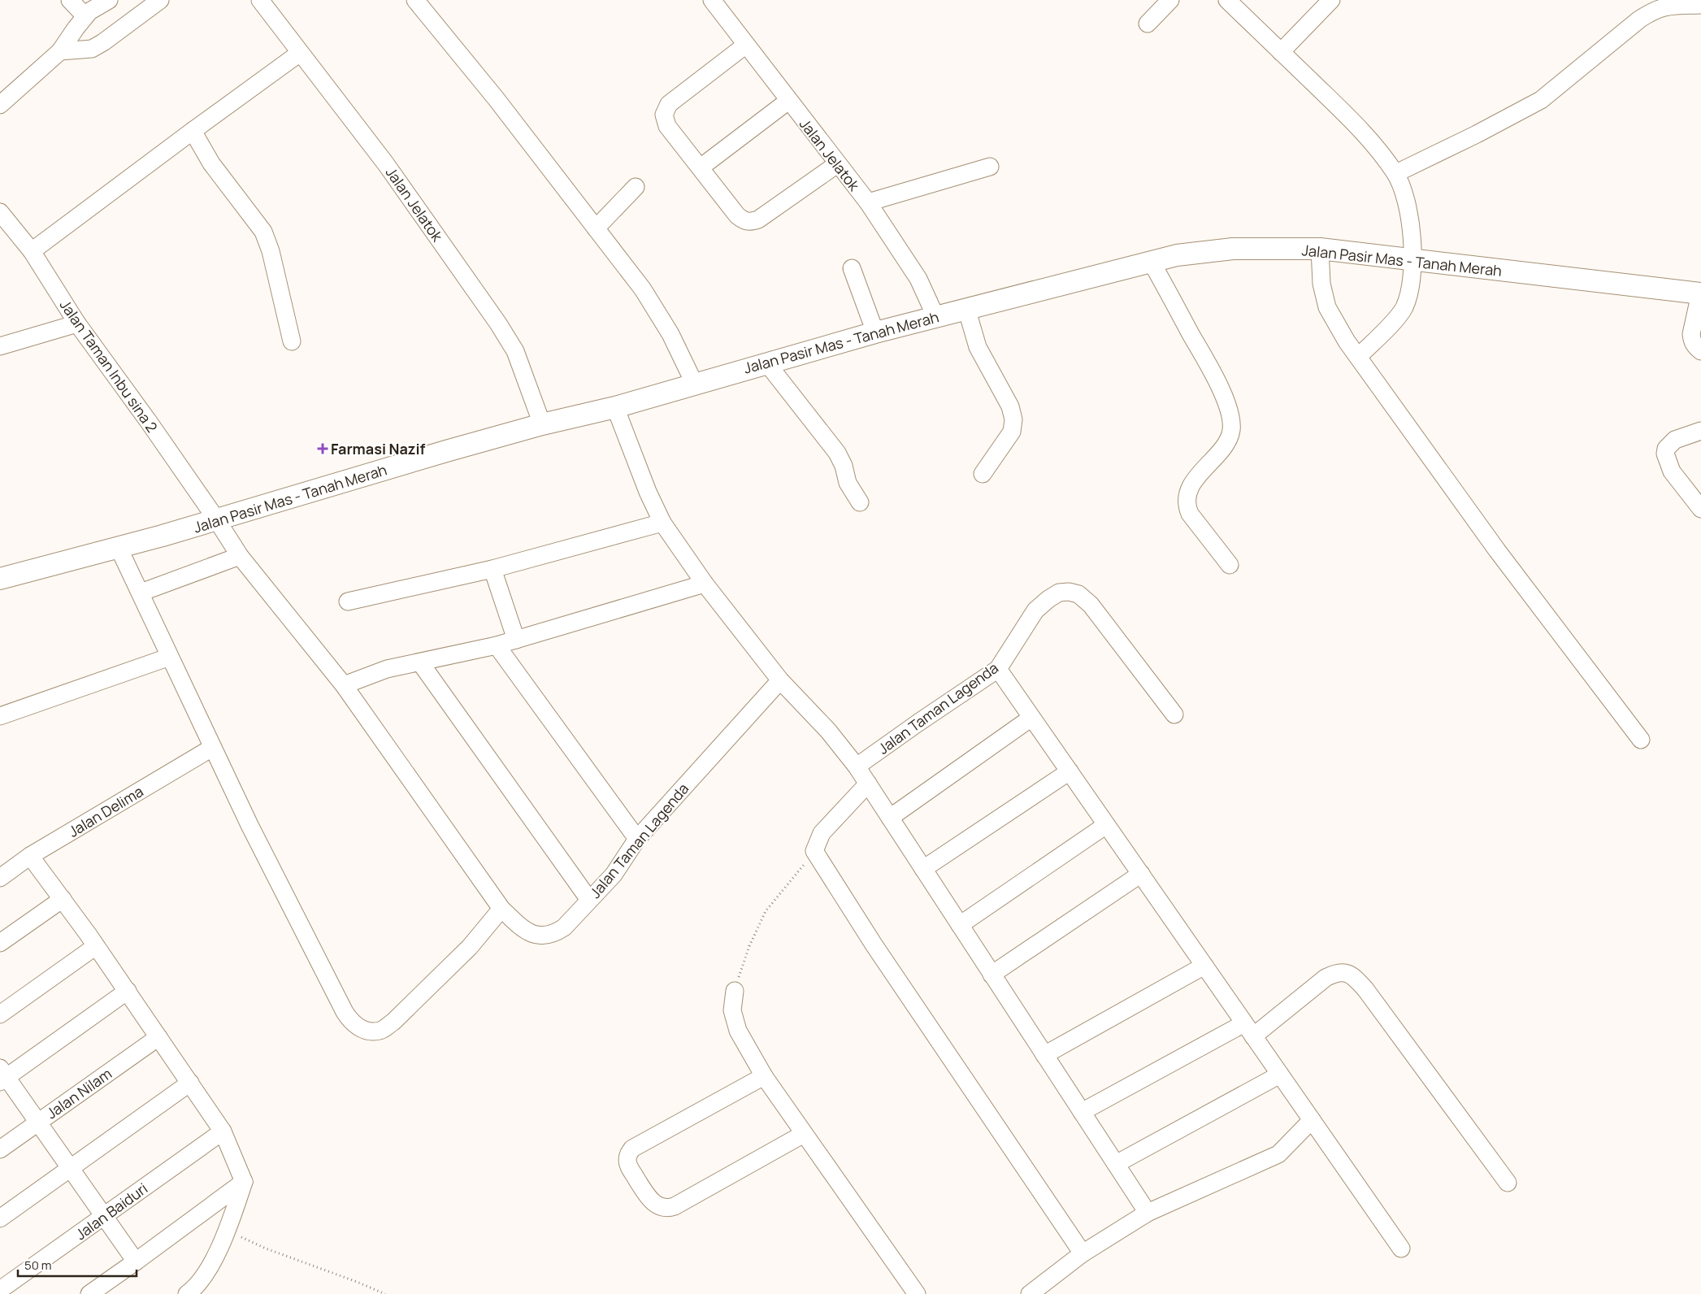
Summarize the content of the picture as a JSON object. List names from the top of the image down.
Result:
{
  "streets": {
    "main road": ["Jalan Pasir Mas - Tanah Merah"],
    "street": [
      "Jalan Jelatok",
      "Jalan Taman Inbu sina 2",
      "Jalan Taman Lagenda",
      "Jalan Delima",
      "Jalan Nilam",
      "Jalan Baiduri"
    ]
  },
  "crossings": [
    ["Jalan Jelatok", "Jalan Pasir Mas - Tanah Merah"],
    ["Jalan Pasir Mas - Tanah Merah", "Jalan Taman Inbu sina 2"],
    ["Jalan Taman Inbu sina 2", "Jalan Taman Lagenda"]
  ],
  "places": {
    "health": ["Farmasi Nazif"]
  },
  "scale_bar": "50 m"
}
